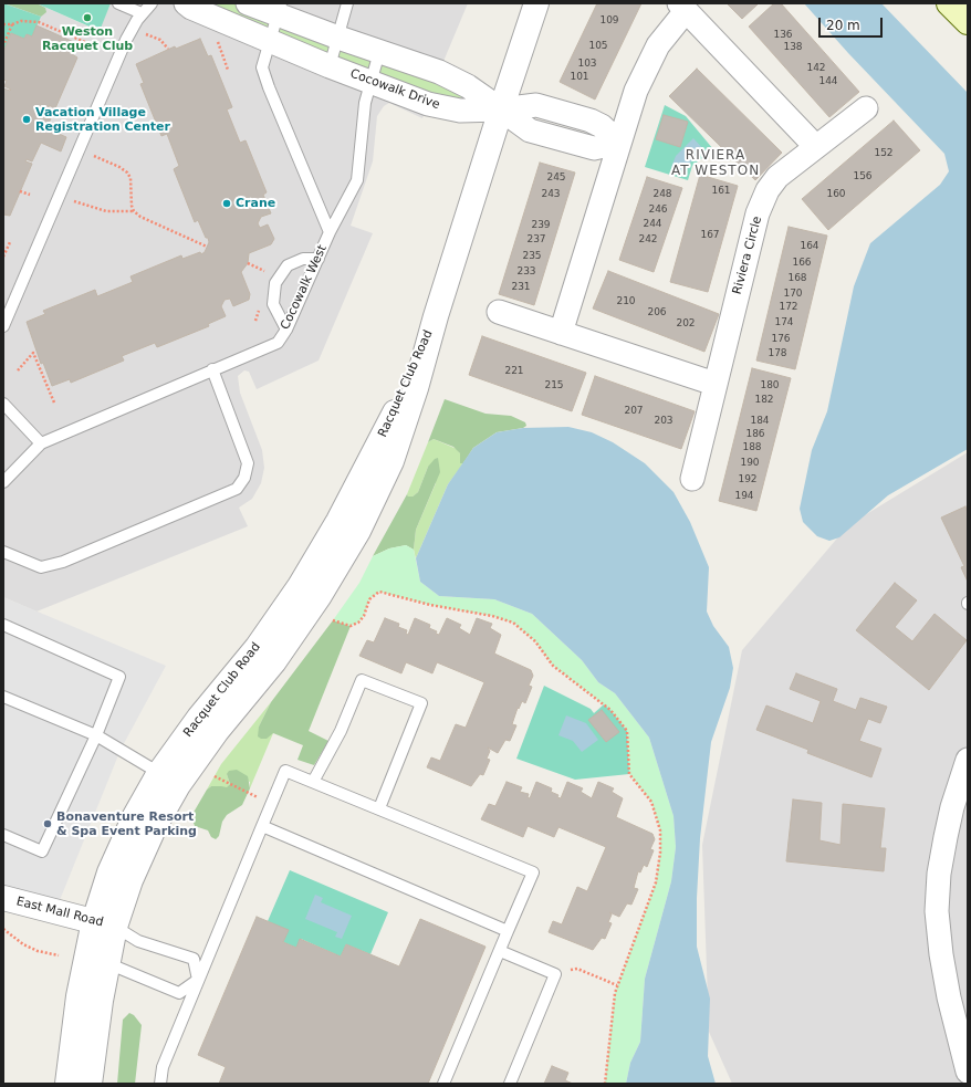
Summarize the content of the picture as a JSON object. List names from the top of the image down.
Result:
{
  "streets": {
    "street": [
      "Cocowalk Drive",
      "Riviera Circle",
      "Racquet Club Road",
      "East Mall Road"
    ],
    "lane": ["Cocowalk West"]
  },
  "crossings": [
    ["Cocowalk Drive", "Cocowalk West"],
    ["Cocowalk Drive", "Racquet Club Road"],
    ["Racquet Club Road", "East Mall Road"]
  ],
  "districts": ["RIVIERA AT WESTON"],
  "places": [
    "Weston Racquet Club",
    "Vacation Village Registration Center",
    "Crane",
    "Bonaventure Resort & Spa Event Parking"
  ],
  "house_numbers": [
    "109",
    "136",
    "105",
    "138",
    "103",
    "142",
    "101",
    "144",
    "152",
    "156",
    "245",
    "161",
    "243",
    "248",
    "160",
    "246",
    "244",
    "239",
    "167",
    "237",
    "242",
    "164",
    "235",
    "166",
    "233",
    "168",
    "231",
    "170",
    "210",
    "172",
    "206",
    "174",
    "202",
    "176",
    "178",
    "221",
    "215",
    "180",
    "182",
    "207",
    "203",
    "184",
    "186",
    "188",
    "190",
    "192",
    "194"
  ],
  "scale_bar": "20 m"
}
